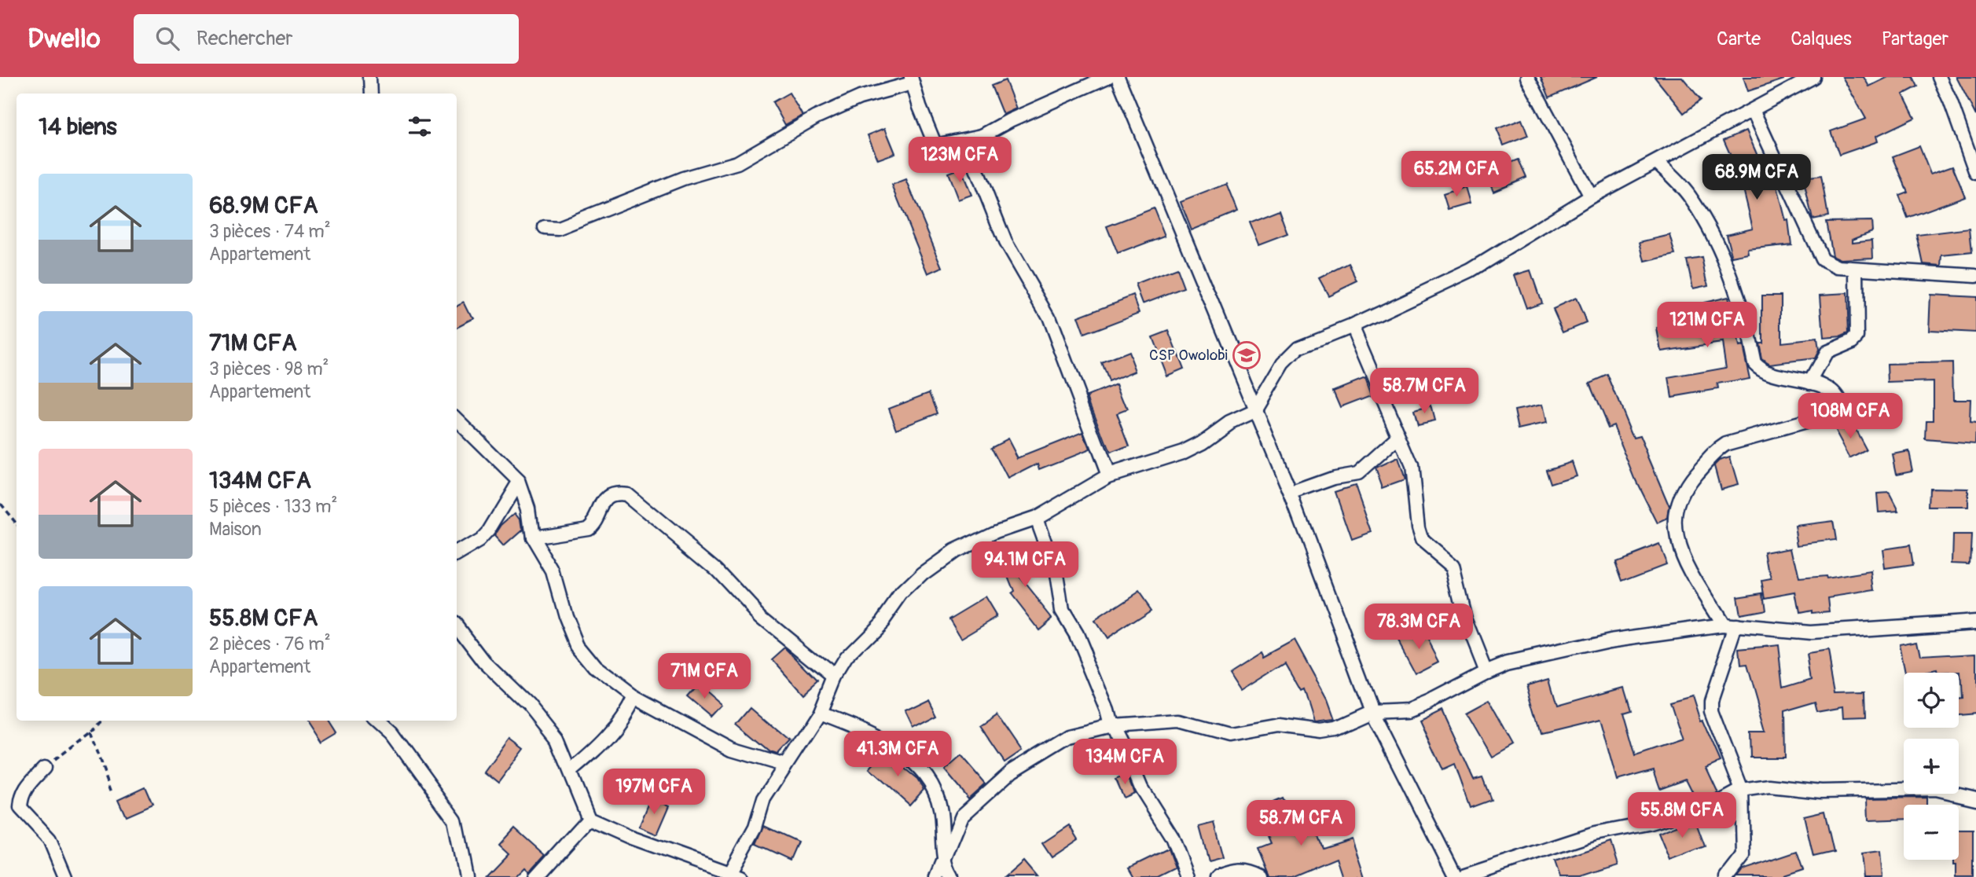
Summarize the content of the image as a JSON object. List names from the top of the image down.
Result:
{
  "places": {
    "school or university": ["CSP Owolobi"]
  },
  "page": {
    "header": "Dwello",
    "search": "Rechercher",
    "nav": ["Carte", "Calques", "Partager"],
    "heading": "14 biens",
    "price": [
      "123M CFA",
      "65.2M CFA",
      "68.9M CFA",
      "121M CFA",
      "58.7M CFA",
      "108M CFA",
      "94.1M CFA",
      "78.3M CFA",
      "71M CFA",
      "41.3M CFA",
      "134M CFA",
      "197M CFA",
      "55.8M CFA",
      "58.7M CFA"
    ],
    "list": [
      {
        "name": "68.9M CFA",
        "note": "3 pièces · 74 m² · Appartement"
      },
      {
        "name": "71M CFA",
        "note": "3 pièces · 98 m² · Appartement"
      },
      {
        "name": "134M CFA",
        "note": "5 pièces · 133 m² · Maison"
      },
      {
        "name": "55.8M CFA",
        "note": "2 pièces · 76 m² · Appartement"
      }
    ],
    "map_buttons": ["+", "−"]
  }
}
